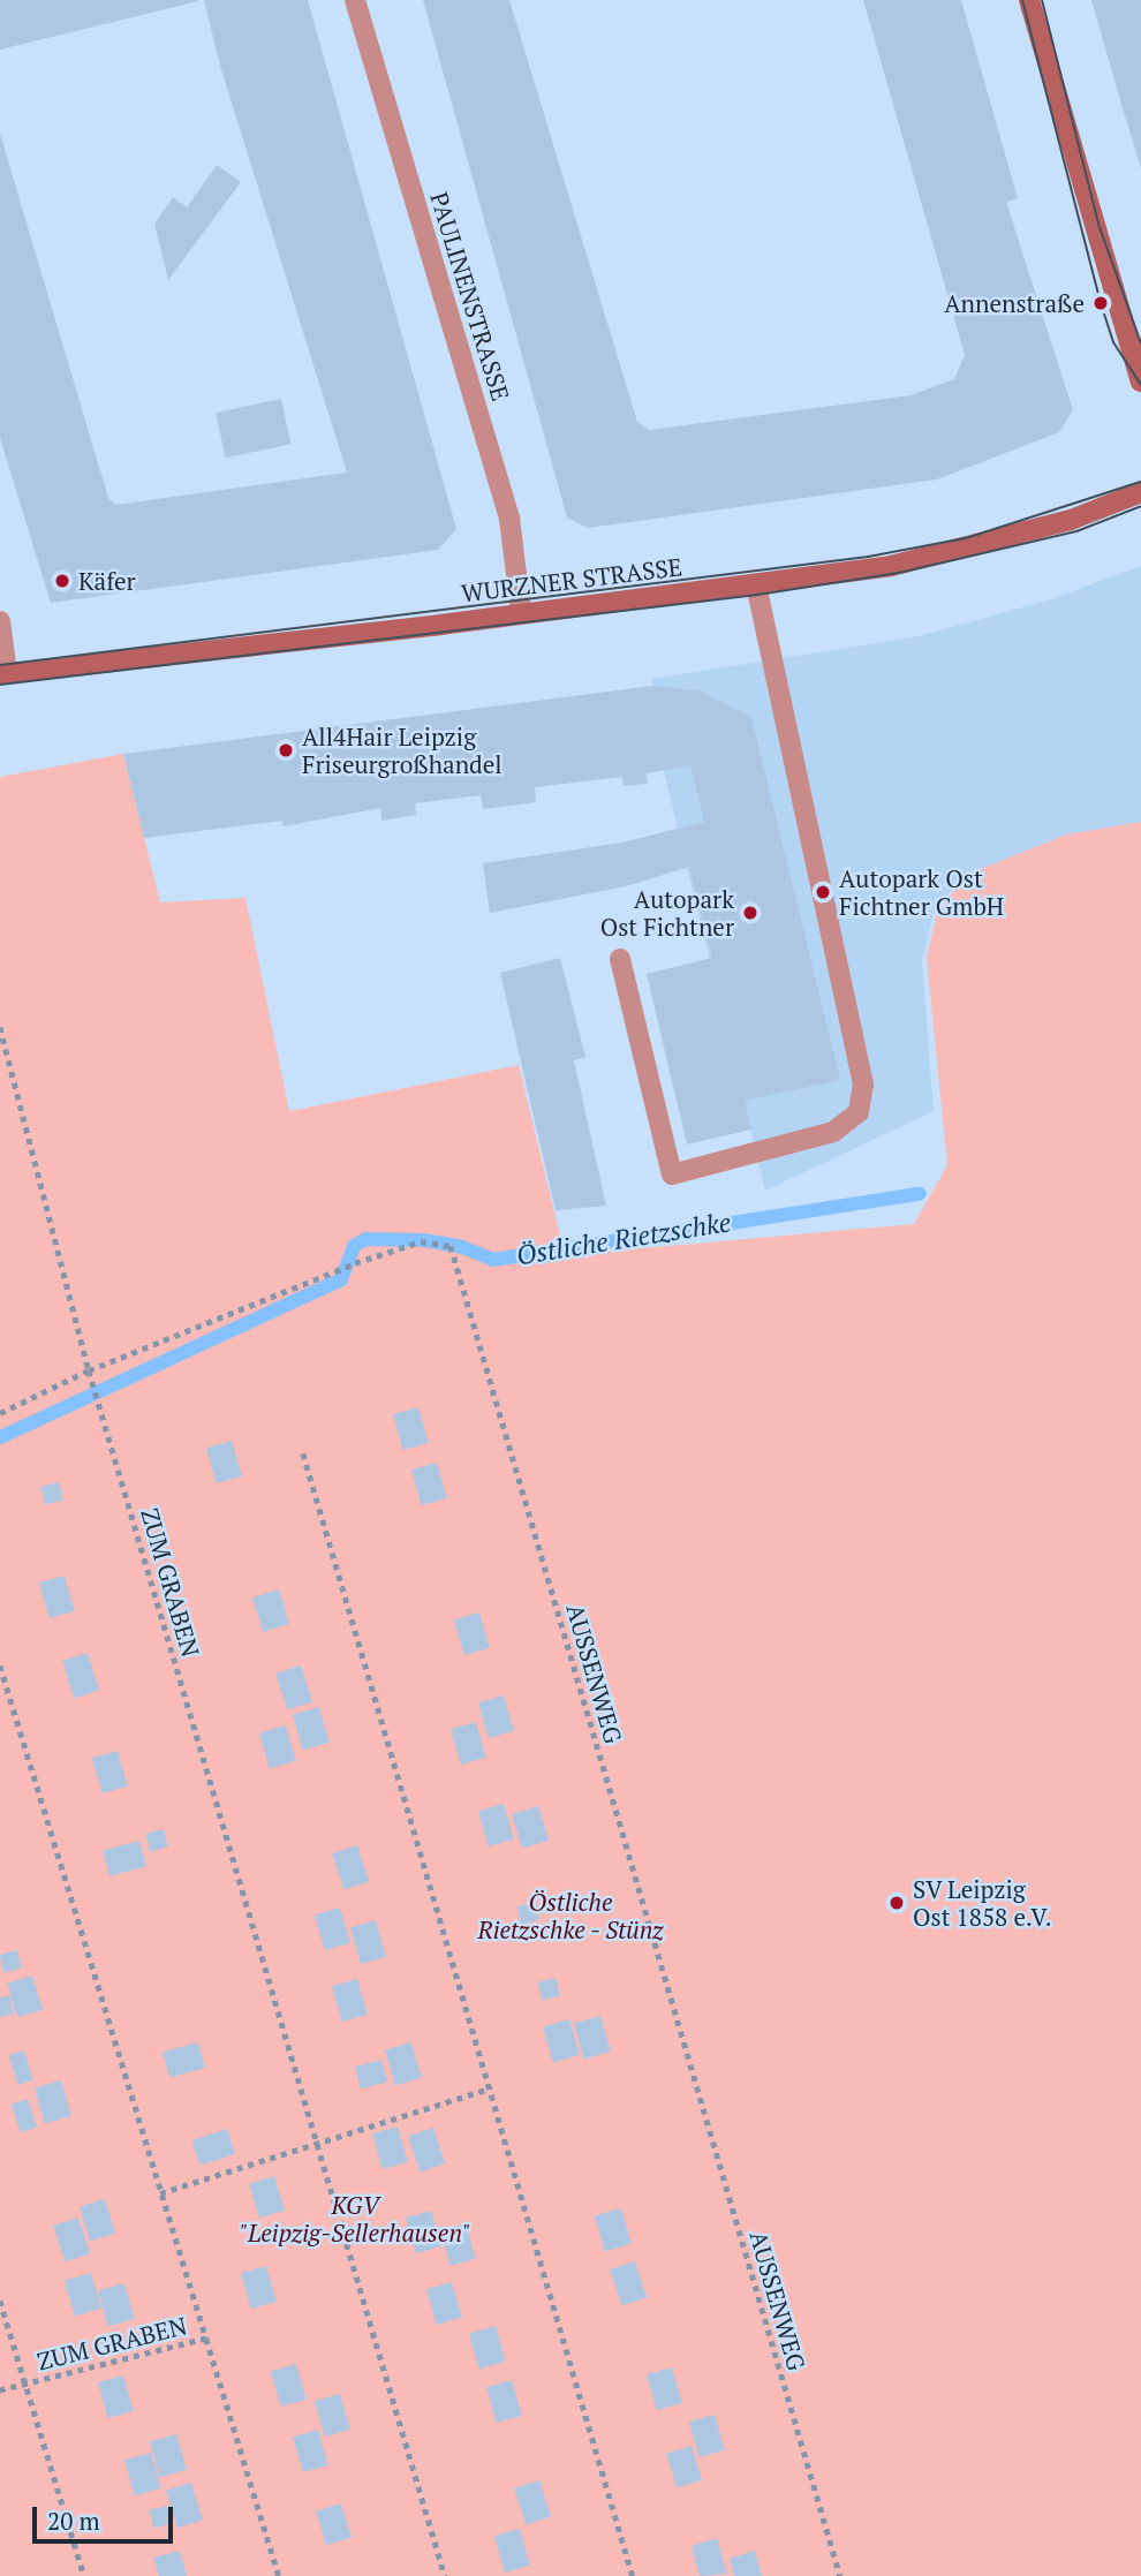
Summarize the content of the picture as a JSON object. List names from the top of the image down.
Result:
{
  "streets": {
    "main road": ["WURZNER STRASSE"],
    "street": ["PAULINENSTRASSE"],
    "path": ["ZUM GRABEN", "AUSSENWEG"]
  },
  "crossings": [
    ["PAULINENSTRASSE", "WURZNER STRASSE"],
    ["ZUM GRABEN", "AUSSENWEG"]
  ],
  "water": ["Östliche Rietzschke"],
  "parks": ["Östliche Rietzschke - Stünz", "KGV \"Leipzig-Sellerhausen\""],
  "places": [
    "Annenstraße",
    "Käfer",
    "All4Hair Leipzig Friseurgroßhandel",
    "Autopark Ost Fichtner GmbH",
    "Autopark Ost Fichtner",
    "SV Leipzig Ost 1858 e.V."
  ],
  "scale_bar": "20 m"
}
